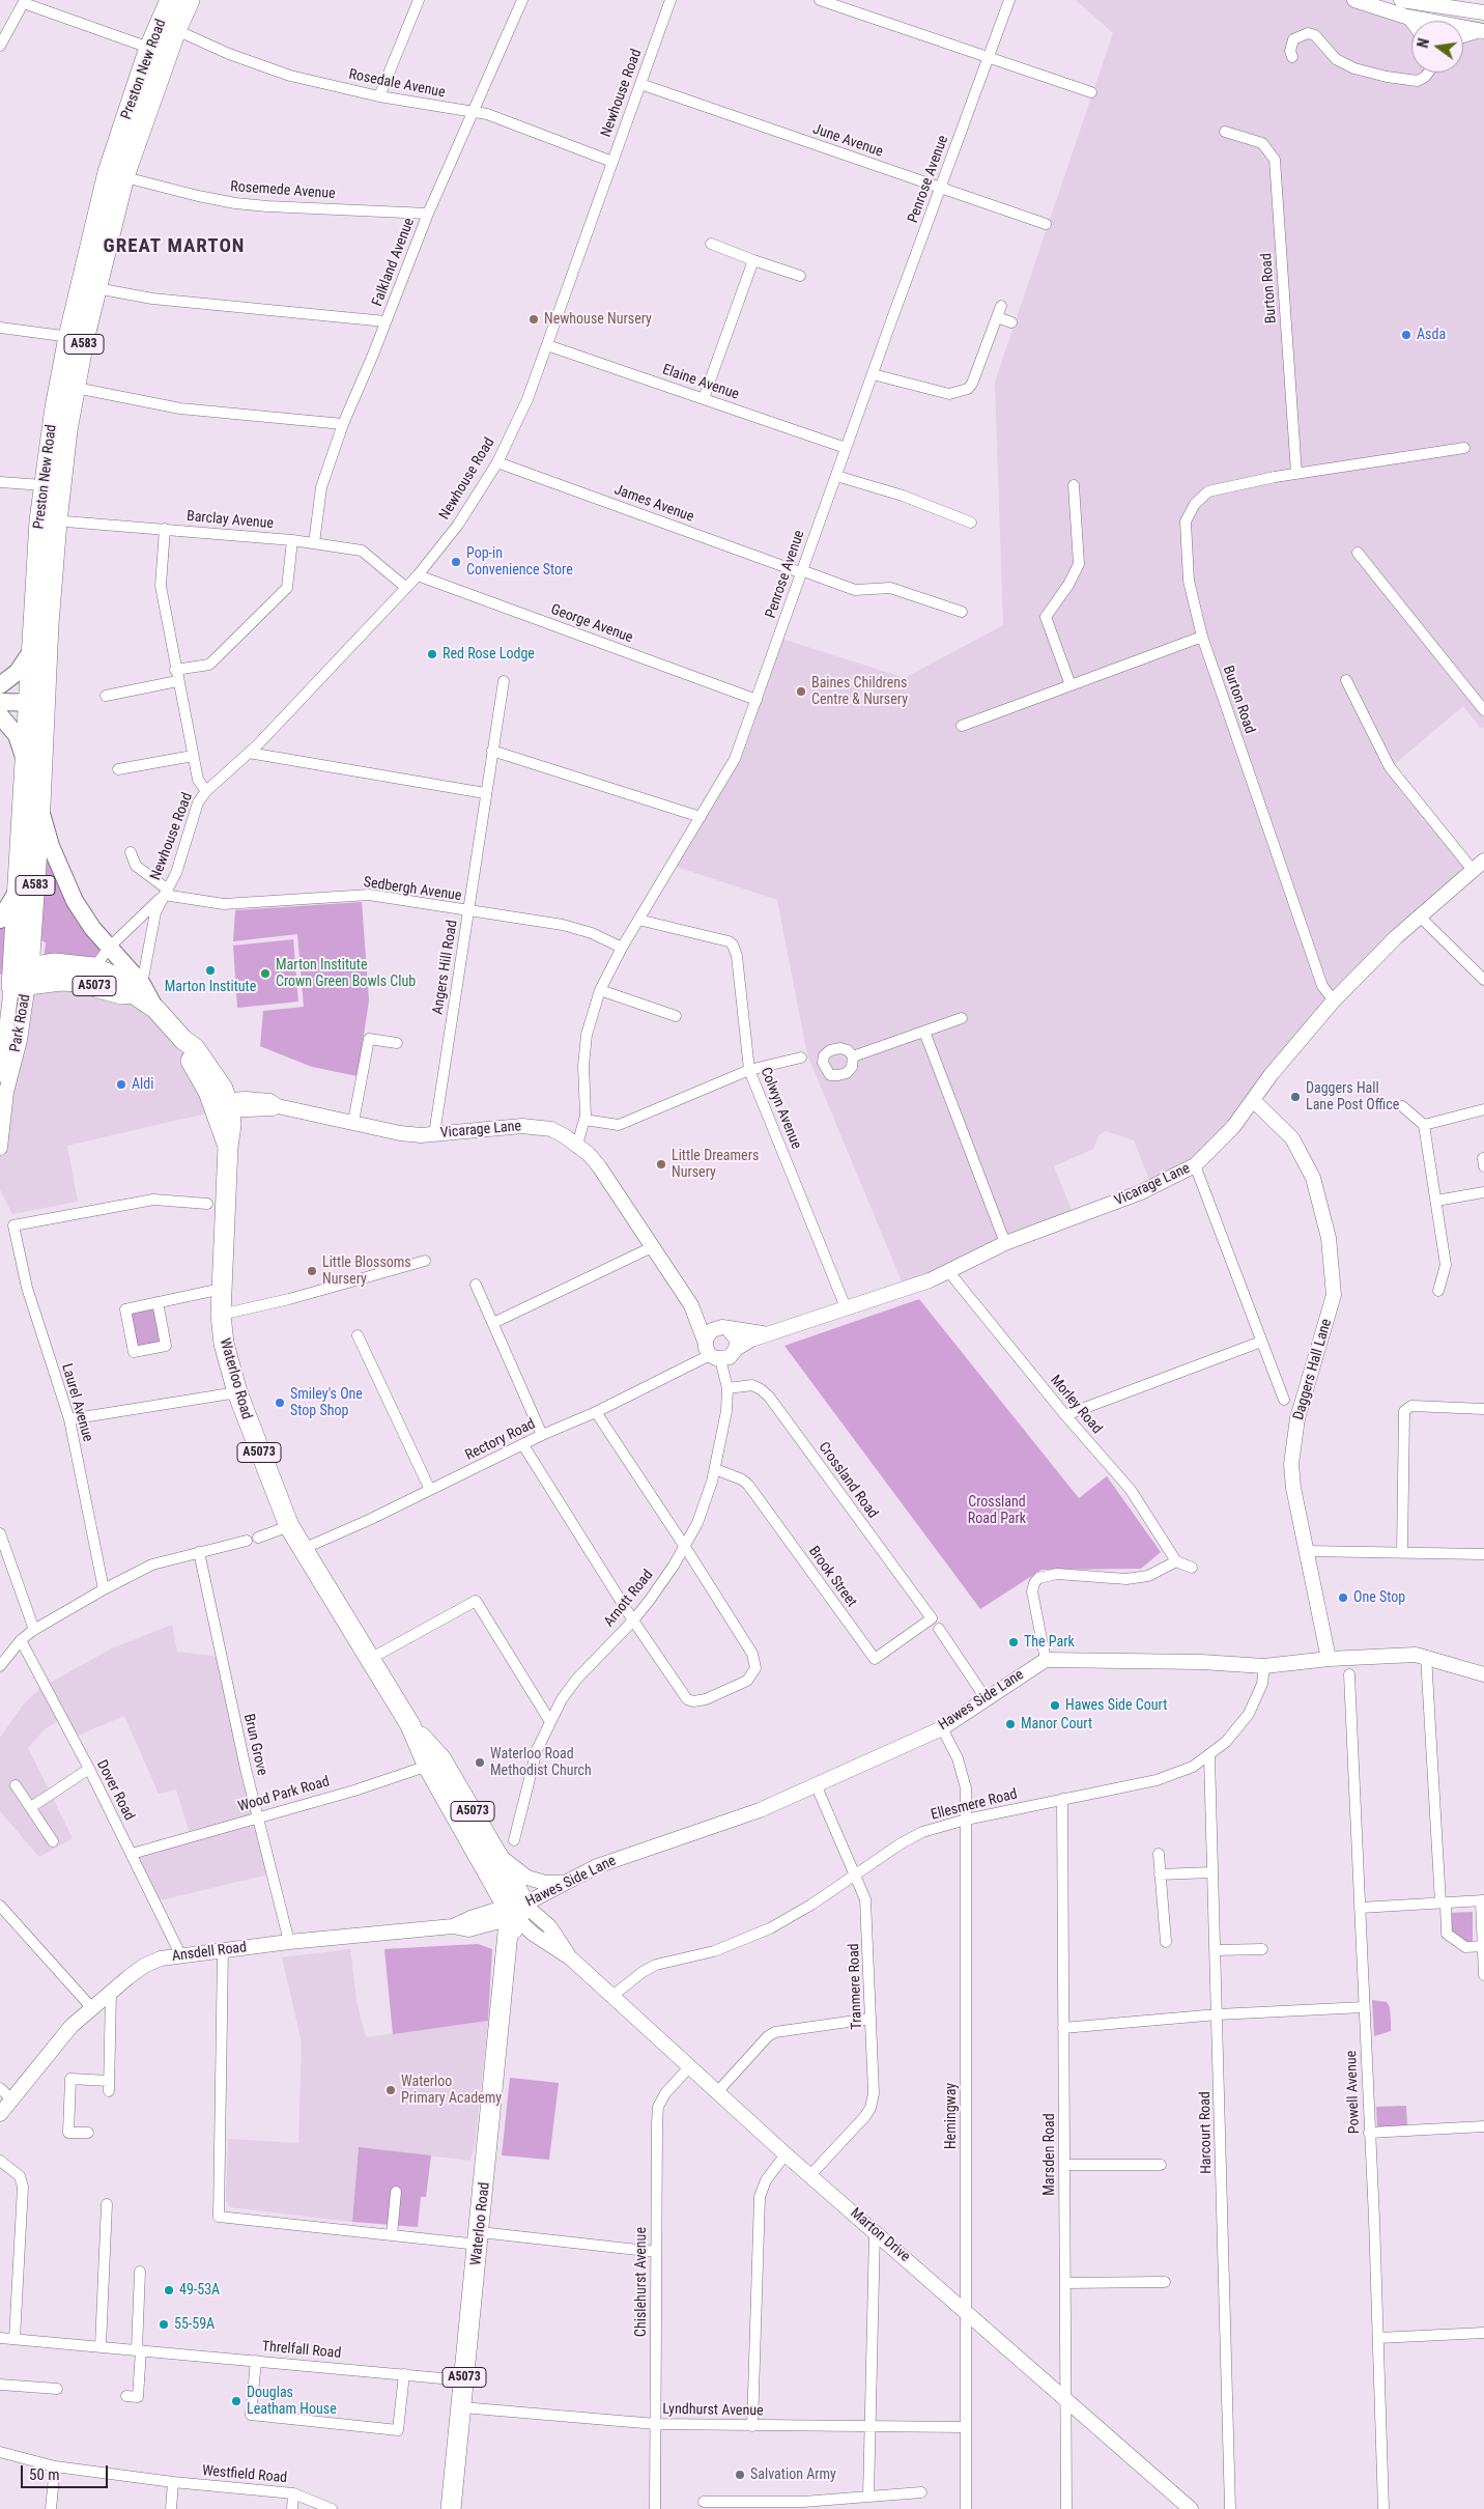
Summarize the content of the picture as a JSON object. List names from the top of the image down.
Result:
{
  "streets": {
    "highway": [
      "Preston New Road",
      "A583",
      "A5073",
      "Waterloo Road"
    ],
    "street": [
      "Rosedale Avenue",
      "Newhouse Road",
      "June Avenue",
      "Penrose Avenue",
      "Rosemede Avenue",
      "Falkland Avenue",
      "Burton Road",
      "Elaine Avenue",
      "James Avenue",
      "Barclay Avenue",
      "George Avenue",
      "Sedbergh Avenue",
      "Angers Hill Road",
      "Park Road",
      "Colwyn Avenue",
      "Vicarage Lane",
      "Daggers Hall Lane",
      "Laurel Avenue",
      "Morley Road",
      "Rectory Road",
      "Crossland Road",
      "Brook Street",
      "Arnott Road",
      "Hawes Side Lane",
      "Brun Grove",
      "Dover Road",
      "Wood Park Road",
      "Ellesmere Road",
      "Ansdell Road",
      "Tranmere Road",
      "Powell Avenue",
      "Hemingway",
      "Harcourt Road",
      "Marsden Road",
      "Marton Drive",
      "Chislehurst Avenue",
      "Threlfall Road",
      "Lyndhurst Avenue",
      "Westfield Road"
    ]
  },
  "crossings": [
    ["Preston New Road", "Rosedale Avenue"],
    ["Preston New Road", "Newhouse Road"],
    ["Preston New Road", "Rosemede Avenue"],
    ["Preston New Road", "A583"],
    ["Preston New Road", "Barclay Avenue"],
    ["Preston New Road", "A5073"],
    ["Preston New Road", "Park Road"],
    ["Rosedale Avenue", "Newhouse Road"],
    ["Rosedale Avenue", "Falkland Avenue"],
    ["Newhouse Road", "June Avenue"],
    ["Newhouse Road", "Elaine Avenue"],
    ["Newhouse Road", "James Avenue"],
    ["Newhouse Road", "Barclay Avenue"],
    ["Newhouse Road", "George Avenue"],
    ["Newhouse Road", "Sedbergh Avenue"],
    ["Newhouse Road", "A5073"],
    ["June Avenue", "Penrose Avenue"],
    ["Penrose Avenue", "Elaine Avenue"],
    ["Penrose Avenue", "James Avenue"],
    ["Penrose Avenue", "George Avenue"],
    ["Penrose Avenue", "Sedbergh Avenue"],
    ["Penrose Avenue", "Colwyn Avenue"],
    ["Penrose Avenue", "Vicarage Lane"],
    ["Rosemede Avenue", "Falkland Avenue"],
    ["Falkland Avenue", "Barclay Avenue"],
    ["Burton Road", "Vicarage Lane"],
    ["Sedbergh Avenue", "Angers Hill Road"],
    ["Angers Hill Road", "Vicarage Lane"],
    ["A5073", "Park Road"],
    ["A5073", "Vicarage Lane"],
    ["A5073", "Waterloo Road"],
    ["Colwyn Avenue", "Vicarage Lane"],
    ["Vicarage Lane", "Daggers Hall Lane"],
    ["Vicarage Lane", "Waterloo Road"],
    ["Vicarage Lane", "Morley Road"],
    ["Vicarage Lane", "Rectory Road"],
    ["Vicarage Lane", "Arnott Road"],
    ["Waterloo Road", "Rectory Road"],
    ["Waterloo Road", "Hawes Side Lane"],
    ["Waterloo Road", "Wood Park Road"],
    ["Waterloo Road", "Ansdell Road"],
    ["Waterloo Road", "Marton Drive"],
    ["Waterloo Road", "Threlfall Road"],
    ["Waterloo Road", "Lyndhurst Avenue"],
    ["Rectory Road", "Arnott Road"],
    ["Crossland Road", "Brook Street"],
    ["Crossland Road", "Arnott Road"],
    ["Brook Street", "Arnott Road"],
    ["Hawes Side Lane", "Ansdell Road"],
    ["Hawes Side Lane", "Tranmere Road"],
    ["Hawes Side Lane", "Hemingway"],
    ["Hawes Side Lane", "Marton Drive"],
    ["Brun Grove", "Wood Park Road"],
    ["Brun Grove", "Ansdell Road"],
    ["Dover Road", "Wood Park Road"],
    ["Dover Road", "Ansdell Road"],
    ["Ellesmere Road", "Tranmere Road"],
    ["Ellesmere Road", "Hemingway"],
    ["Ellesmere Road", "Harcourt Road"],
    ["Ellesmere Road", "Marsden Road"],
    ["Ellesmere Road", "Marton Drive"],
    ["Ansdell Road", "Marton Drive"],
    ["Tranmere Road", "Marton Drive"],
    ["Hemingway", "Marton Drive"],
    ["Hemingway", "Lyndhurst Avenue"],
    ["Marsden Road", "Marton Drive"],
    ["Marton Drive", "Chislehurst Avenue"],
    ["Chislehurst Avenue", "Lyndhurst Avenue"]
  ],
  "districts": ["GREAT MARTON"],
  "parks": ["Crossland Road Park"],
  "places": [
    "Newhouse Nursery",
    "Asda",
    "Pop-in Convenience Store",
    "Red Rose Lodge",
    "Baines Childrens Centre & Nursery",
    "Marton Institute",
    "Marton Institute Crown Green Bowls Club",
    "Aldi",
    "Daggers Hall Lane Post Office",
    "Little Dreamers Nursery",
    "Little Blossoms Nursery",
    "Smiley's One Stop Shop",
    "One Stop",
    "The Park",
    "Hawes Side Court",
    "Manor Court",
    "Waterloo Road Methodist Church",
    "Waterloo Primary Academy",
    "49-53A",
    "55-59A",
    "Douglas Leatham House",
    "Salvation Army"
  ],
  "scale_bar": "50 m",
  "north": "left"
}
